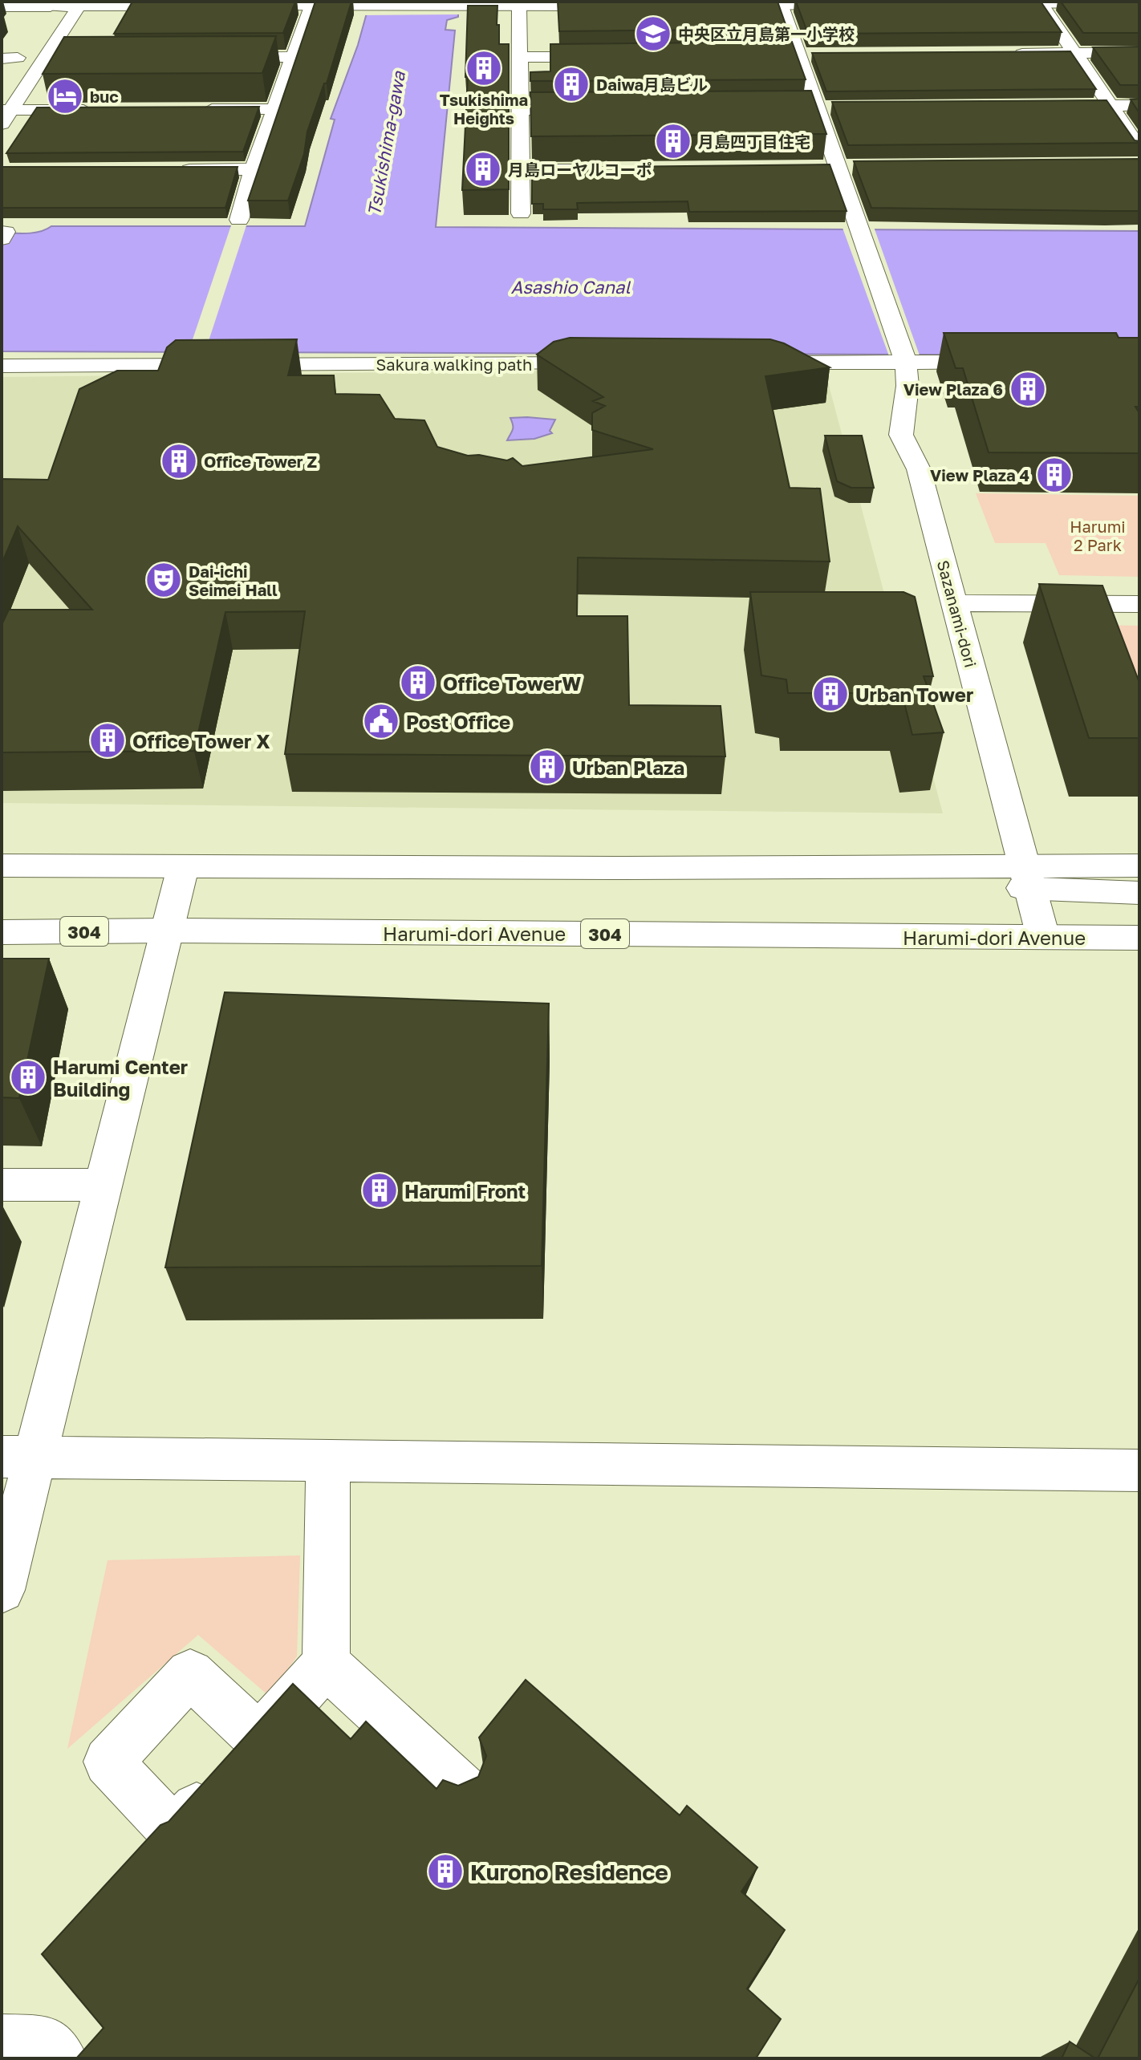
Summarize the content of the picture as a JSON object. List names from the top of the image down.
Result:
{
  "streets": {
    "street": [
      "Sakura walking path",
      "Sazanami-dori",
      "304",
      "Harumi-dori Avenue"
    ]
  },
  "crossings": [
    ["Sazanami-dori", "Harumi-dori Avenue"]
  ],
  "water": ["Tsukishima-gawa", "Asashio Canal"],
  "parks": ["Harumi 2 Park"],
  "places": {
    "school or university": ["中央区立月島第一小学校"],
    "building": [
      "Tsukishima Heights",
      "Daiwa月島ビル",
      "月島四丁目住宅",
      "月島ローヤルコーポ",
      "View Plaza 6",
      "Office Tower Z",
      "View Plaza 4",
      "Office TowerW",
      "Urban Tower",
      "Office Tower X",
      "Urban Plaza",
      "Harumi Center Building",
      "Harumi Front",
      "Kurono Residence"
    ],
    "hotel": ["buc"],
    "theatre": ["Dai-ichi Seimei Hall"],
    "public building": ["Post Office"]
  }
}
